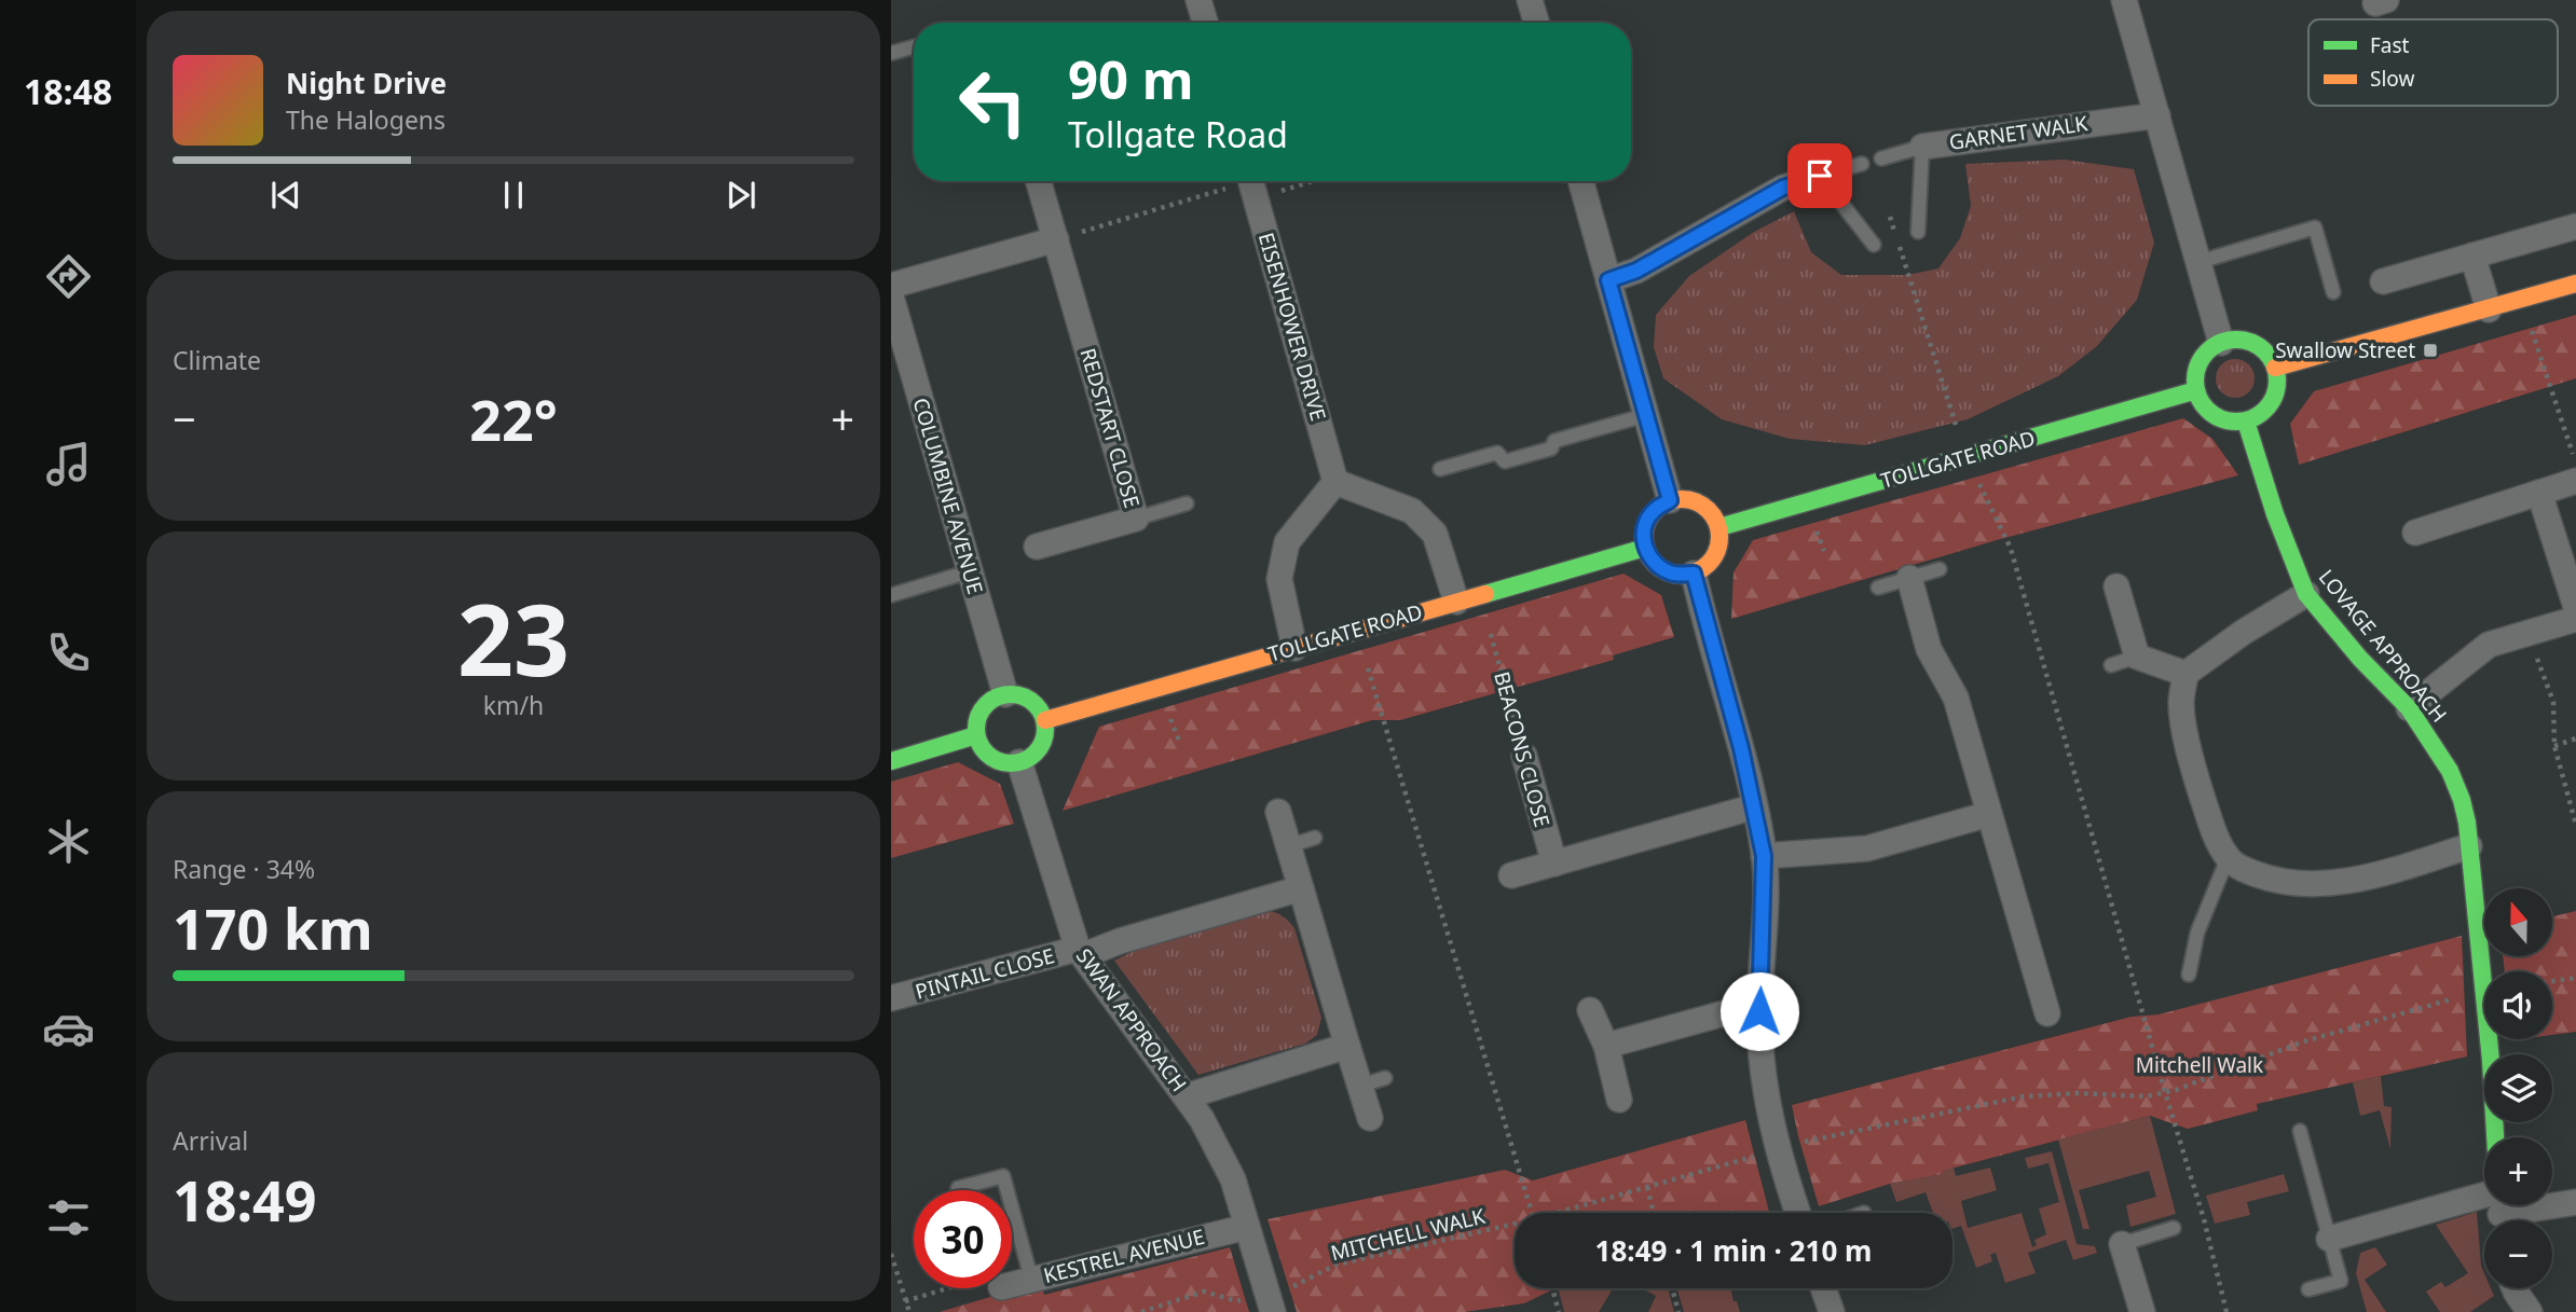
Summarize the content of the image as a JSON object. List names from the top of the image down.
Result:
{
  "streets": {
    "street": [
      "GARNET WALK",
      "EISENHOWER DRIVE",
      "REDSTART CLOSE",
      "TOLLGATE ROAD",
      "COLUMBINE AVENUE",
      "LOVAGE APPROACH",
      "BEACONS CLOSE",
      "PINTAIL CLOSE",
      "SWAN APPROACH",
      "KESTREL AVENUE"
    ],
    "path": ["MITCHELL WALK"]
  },
  "crossings": [
    ["TOLLGATE ROAD", "COLUMBINE AVENUE"],
    ["TOLLGATE ROAD", "LOVAGE APPROACH"],
    ["TOLLGATE ROAD", "SWAN APPROACH"],
    ["COLUMBINE AVENUE", "SWAN APPROACH"],
    ["PINTAIL CLOSE", "SWAN APPROACH"],
    ["SWAN APPROACH", "KESTREL AVENUE"]
  ],
  "parks": ["Mitchell Walk"],
  "places": {
    "transit": ["Swallow Street"]
  },
  "legend": ["Fast", "Slow"],
  "north": "top",
  "page": {
    "tabs": "18:48",
    "turn": ["90 m", "Tollgate Road"],
    "song": ["Night Drive", "The Halogens"],
    "tile": [
      "Climate",
      ["23", "km/h"],
      ["Range · 34%", "170 km"],
      ["Arrival", "18:49"]
    ],
    "heat": ["−", "22°", "+"],
    "map_buttons": ["+", "−"],
    "limit": "30",
    "trip": "18:49 · 1 min · 210 m"
  }
}
